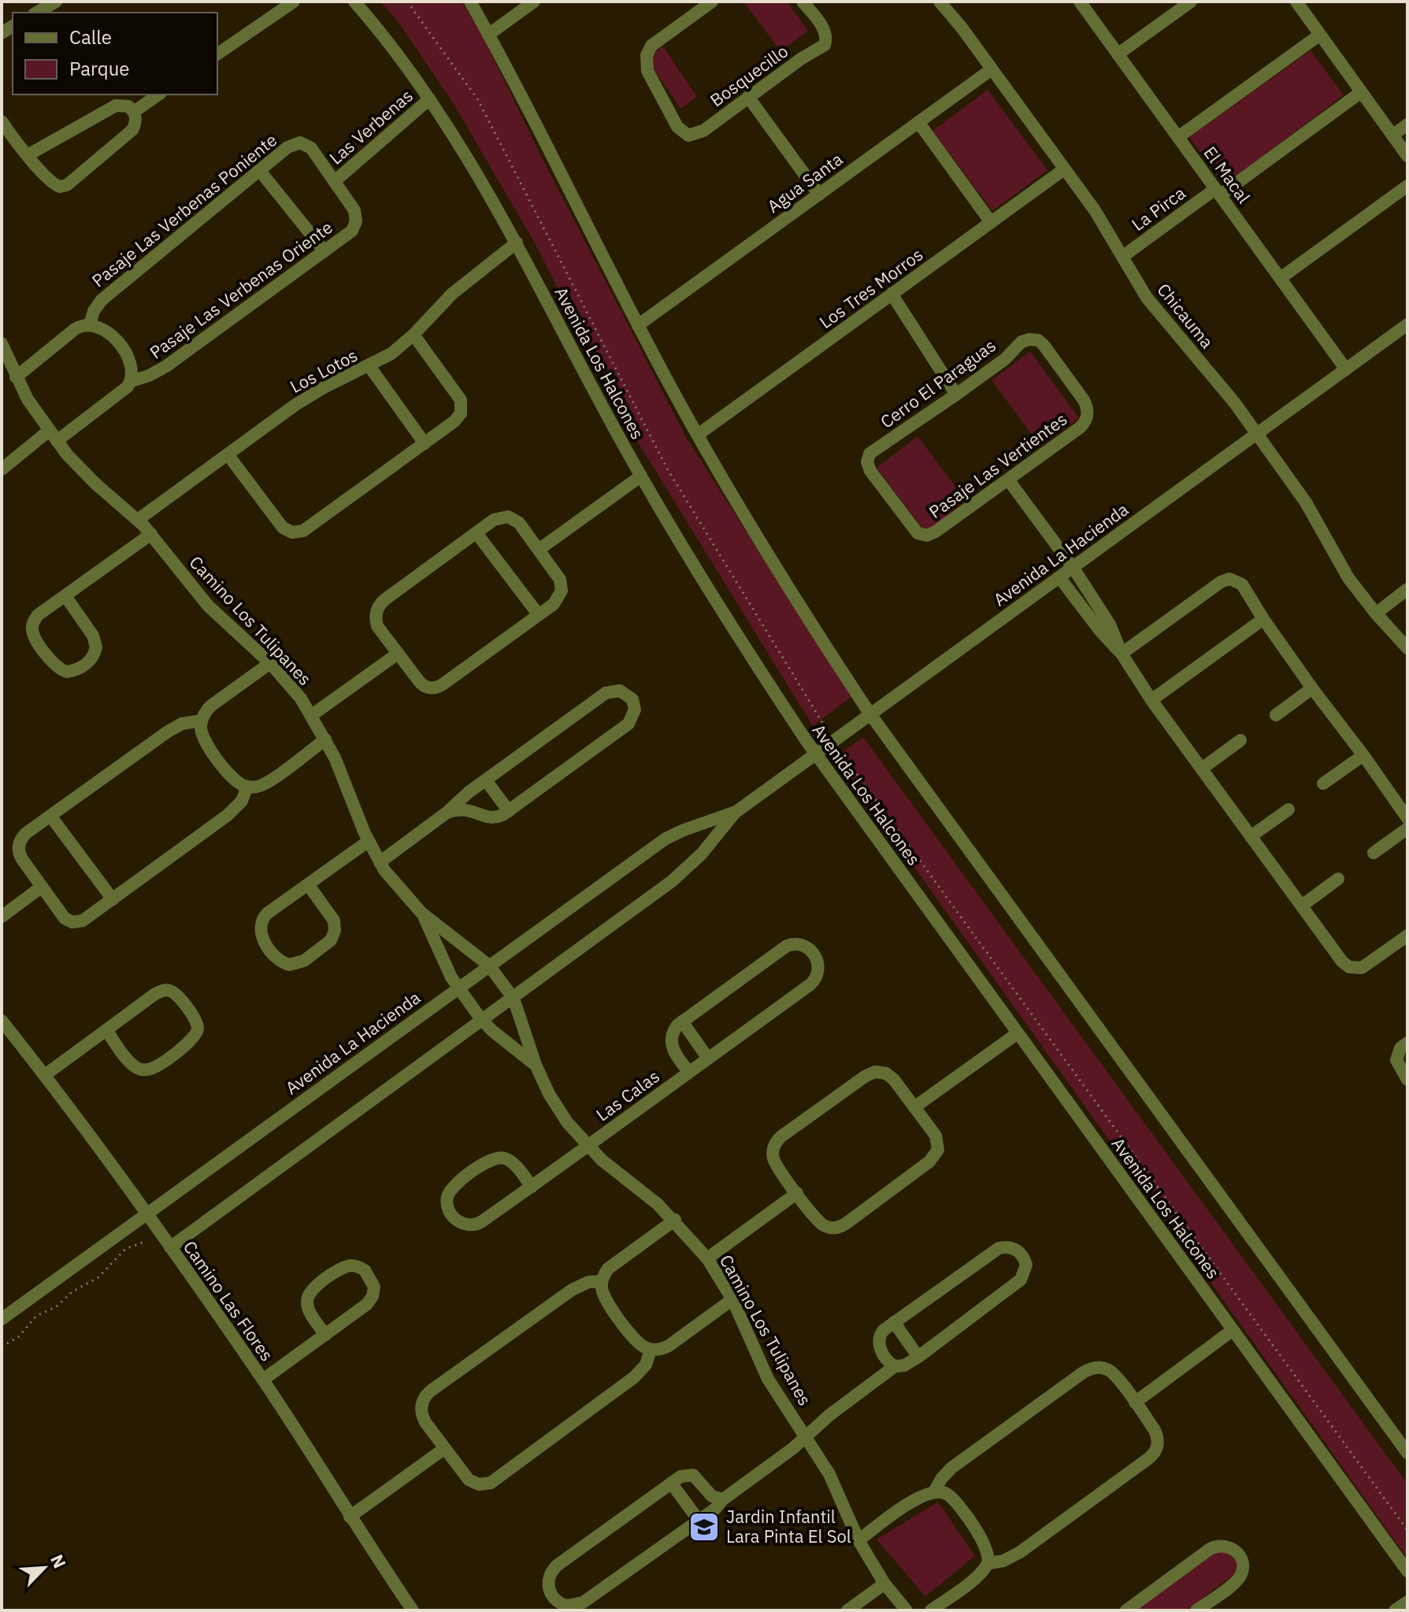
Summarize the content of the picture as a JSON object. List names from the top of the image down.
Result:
{
  "streets": {
    "street": [
      "Bosquecillo",
      "Las Verbenas",
      "El Macal",
      "Agua Santa",
      "La Pirca",
      "Pasaje Las Verbenas Poniente",
      "Los Tres Morros",
      "Pasaje Las Verbenas Oriente",
      "Chicauma",
      "Avenida Los Halcones",
      "Los Lotos",
      "Cerro El Paraguas",
      "Pasaje Las Vertientes",
      "Avenida La Hacienda",
      "Camino Los Tulipanes",
      "Las Calas",
      "Camino Las Flores"
    ]
  },
  "crossings": [
    ["Las Verbenas", "Pasaje Las Verbenas Poniente"],
    ["Las Verbenas", "Pasaje Las Verbenas Oriente"],
    ["Las Verbenas", "Avenida Los Halcones"],
    ["El Macal", "La Pirca"],
    ["El Macal", "Avenida La Hacienda"],
    ["Agua Santa", "Chicauma"],
    ["La Pirca", "Chicauma"],
    ["Pasaje Las Verbenas Poniente", "Pasaje Las Verbenas Oriente"],
    ["Los Tres Morros", "Chicauma"],
    ["Chicauma", "Avenida La Hacienda"],
    ["Avenida Los Halcones", "Los Lotos"],
    ["Avenida Los Halcones", "Avenida La Hacienda"],
    ["Los Lotos", "Camino Los Tulipanes"],
    ["Cerro El Paraguas", "Pasaje Las Vertientes"],
    ["Avenida La Hacienda", "Camino Los Tulipanes"],
    ["Avenida La Hacienda", "Camino Las Flores"],
    ["Camino Los Tulipanes", "Las Calas"]
  ],
  "places": {
    "school or university": ["Jardin Infantil Lara Pinta El Sol"]
  },
  "legend": ["Calle", "Parque"],
  "north": "top right"
}
